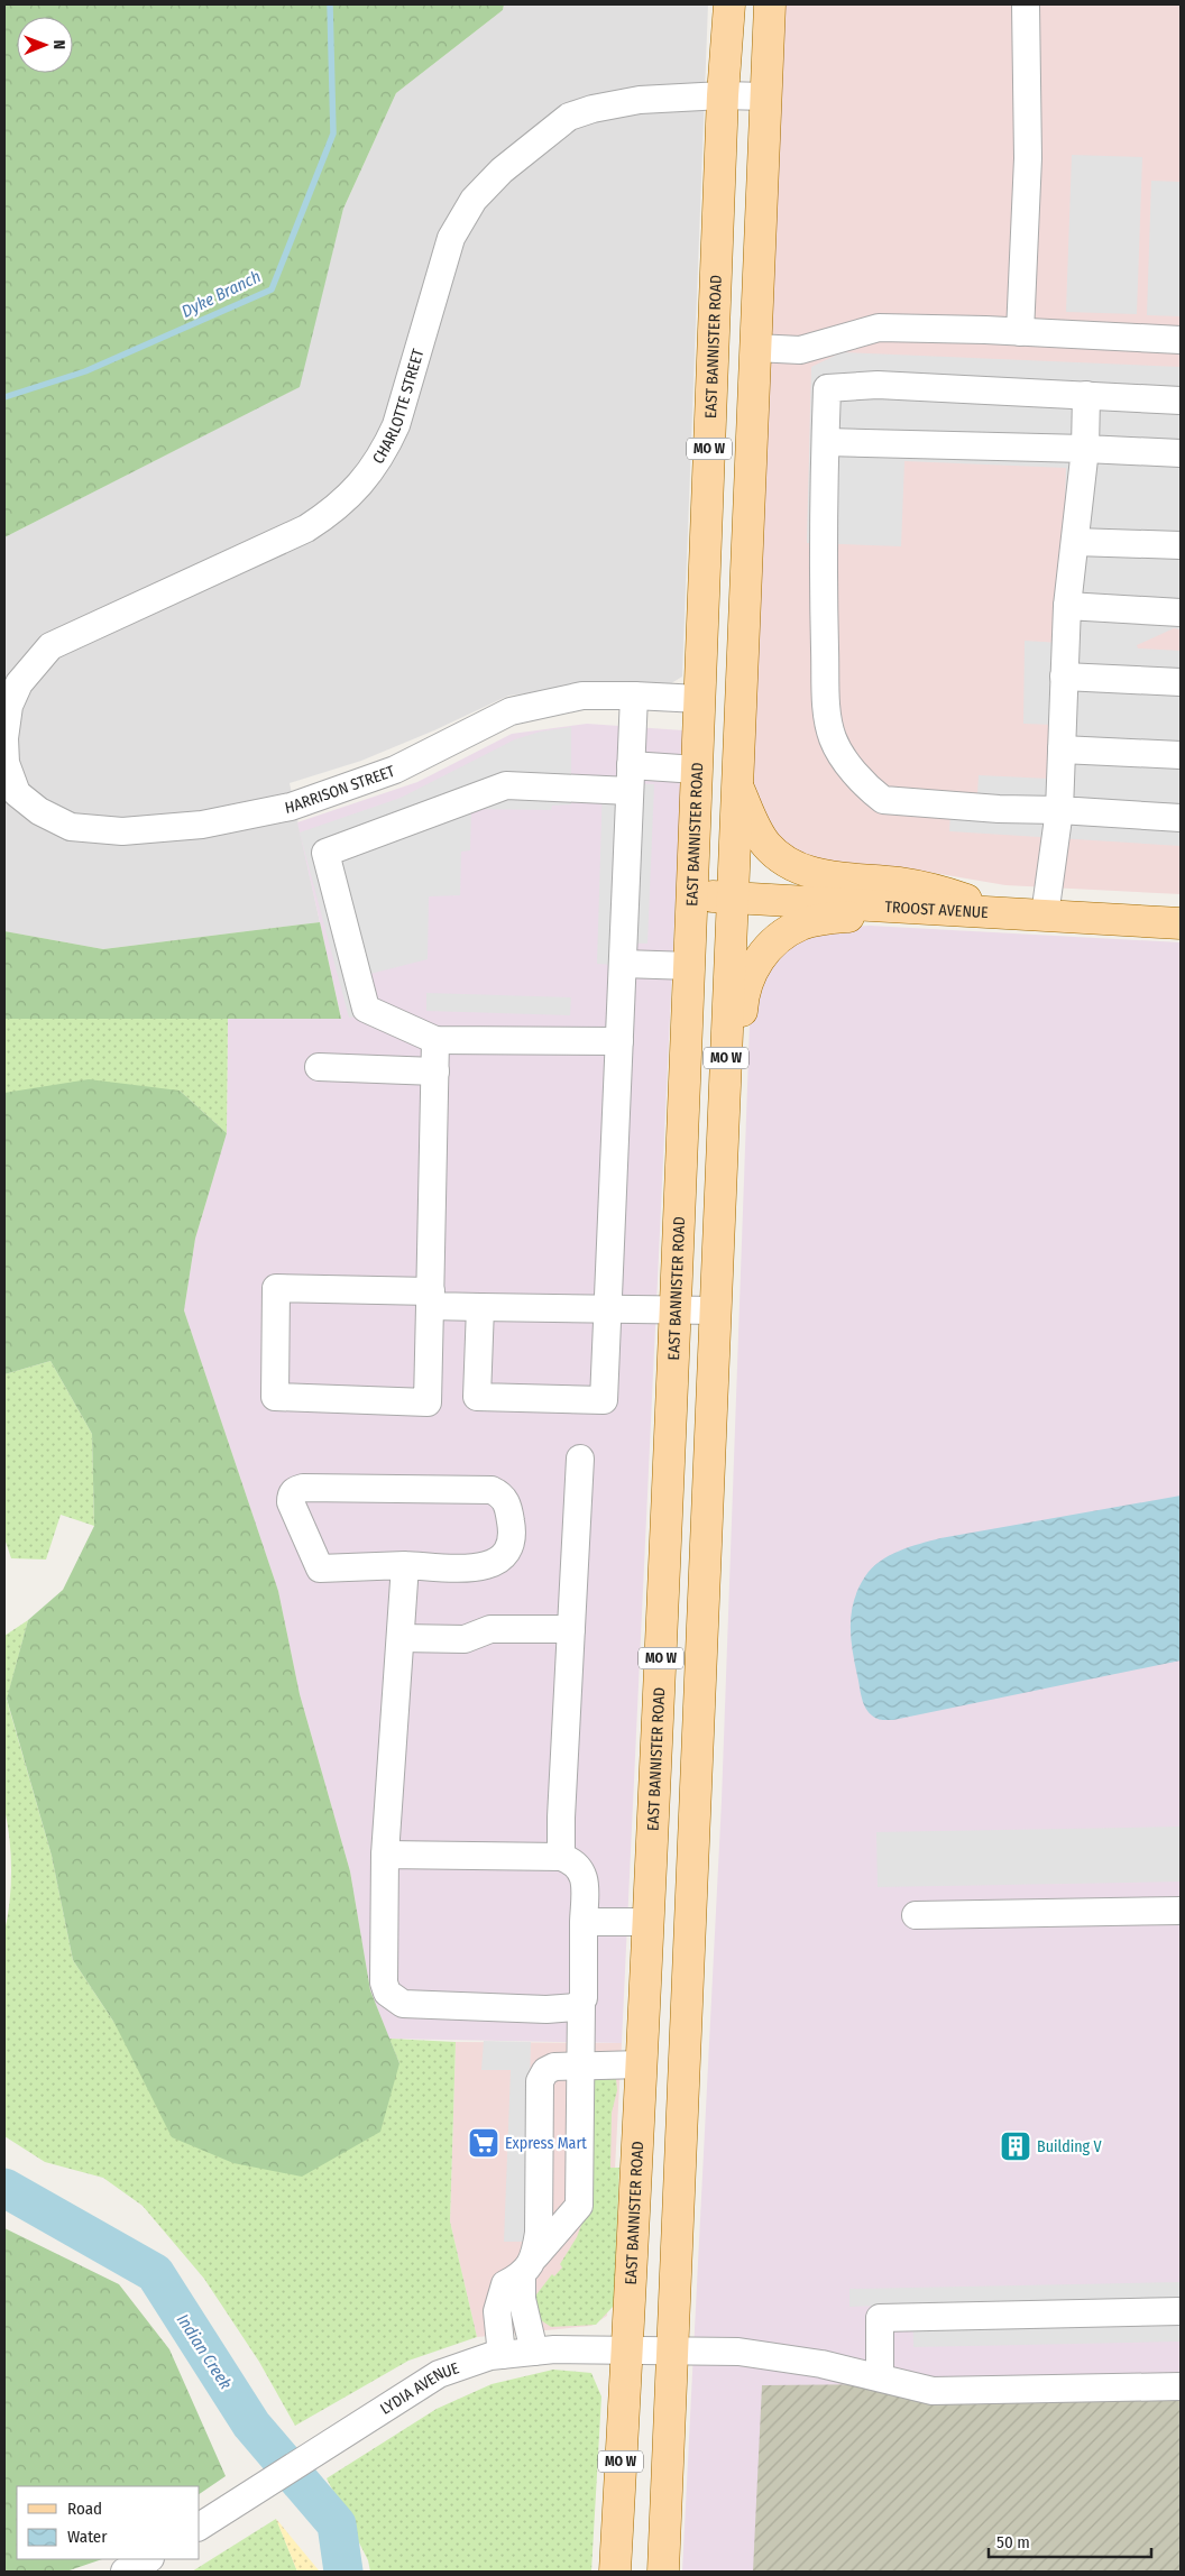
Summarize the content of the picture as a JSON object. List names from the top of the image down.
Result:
{
  "streets": {
    "main road": ["EAST BANNISTER ROAD", "MO W", "TROOST AVENUE"],
    "street": ["CHARLOTTE STREET", "HARRISON STREET", "LYDIA AVENUE"]
  },
  "crossings": [
    ["EAST BANNISTER ROAD", "CHARLOTTE STREET"],
    ["EAST BANNISTER ROAD", "HARRISON STREET"],
    ["EAST BANNISTER ROAD", "TROOST AVENUE"],
    ["EAST BANNISTER ROAD", "LYDIA AVENUE"],
    ["CHARLOTTE STREET", "MO W"],
    ["CHARLOTTE STREET", "HARRISON STREET"],
    ["MO W", "TROOST AVENUE"],
    ["MO W", "LYDIA AVENUE"]
  ],
  "water": ["Dyke Branch", "Indian Creek"],
  "places": {
    "supermarket": ["Express Mart"],
    "building": ["Building V"]
  },
  "legend": ["Road", "Water"],
  "scale_bar": "50 m",
  "north": "right"
}
